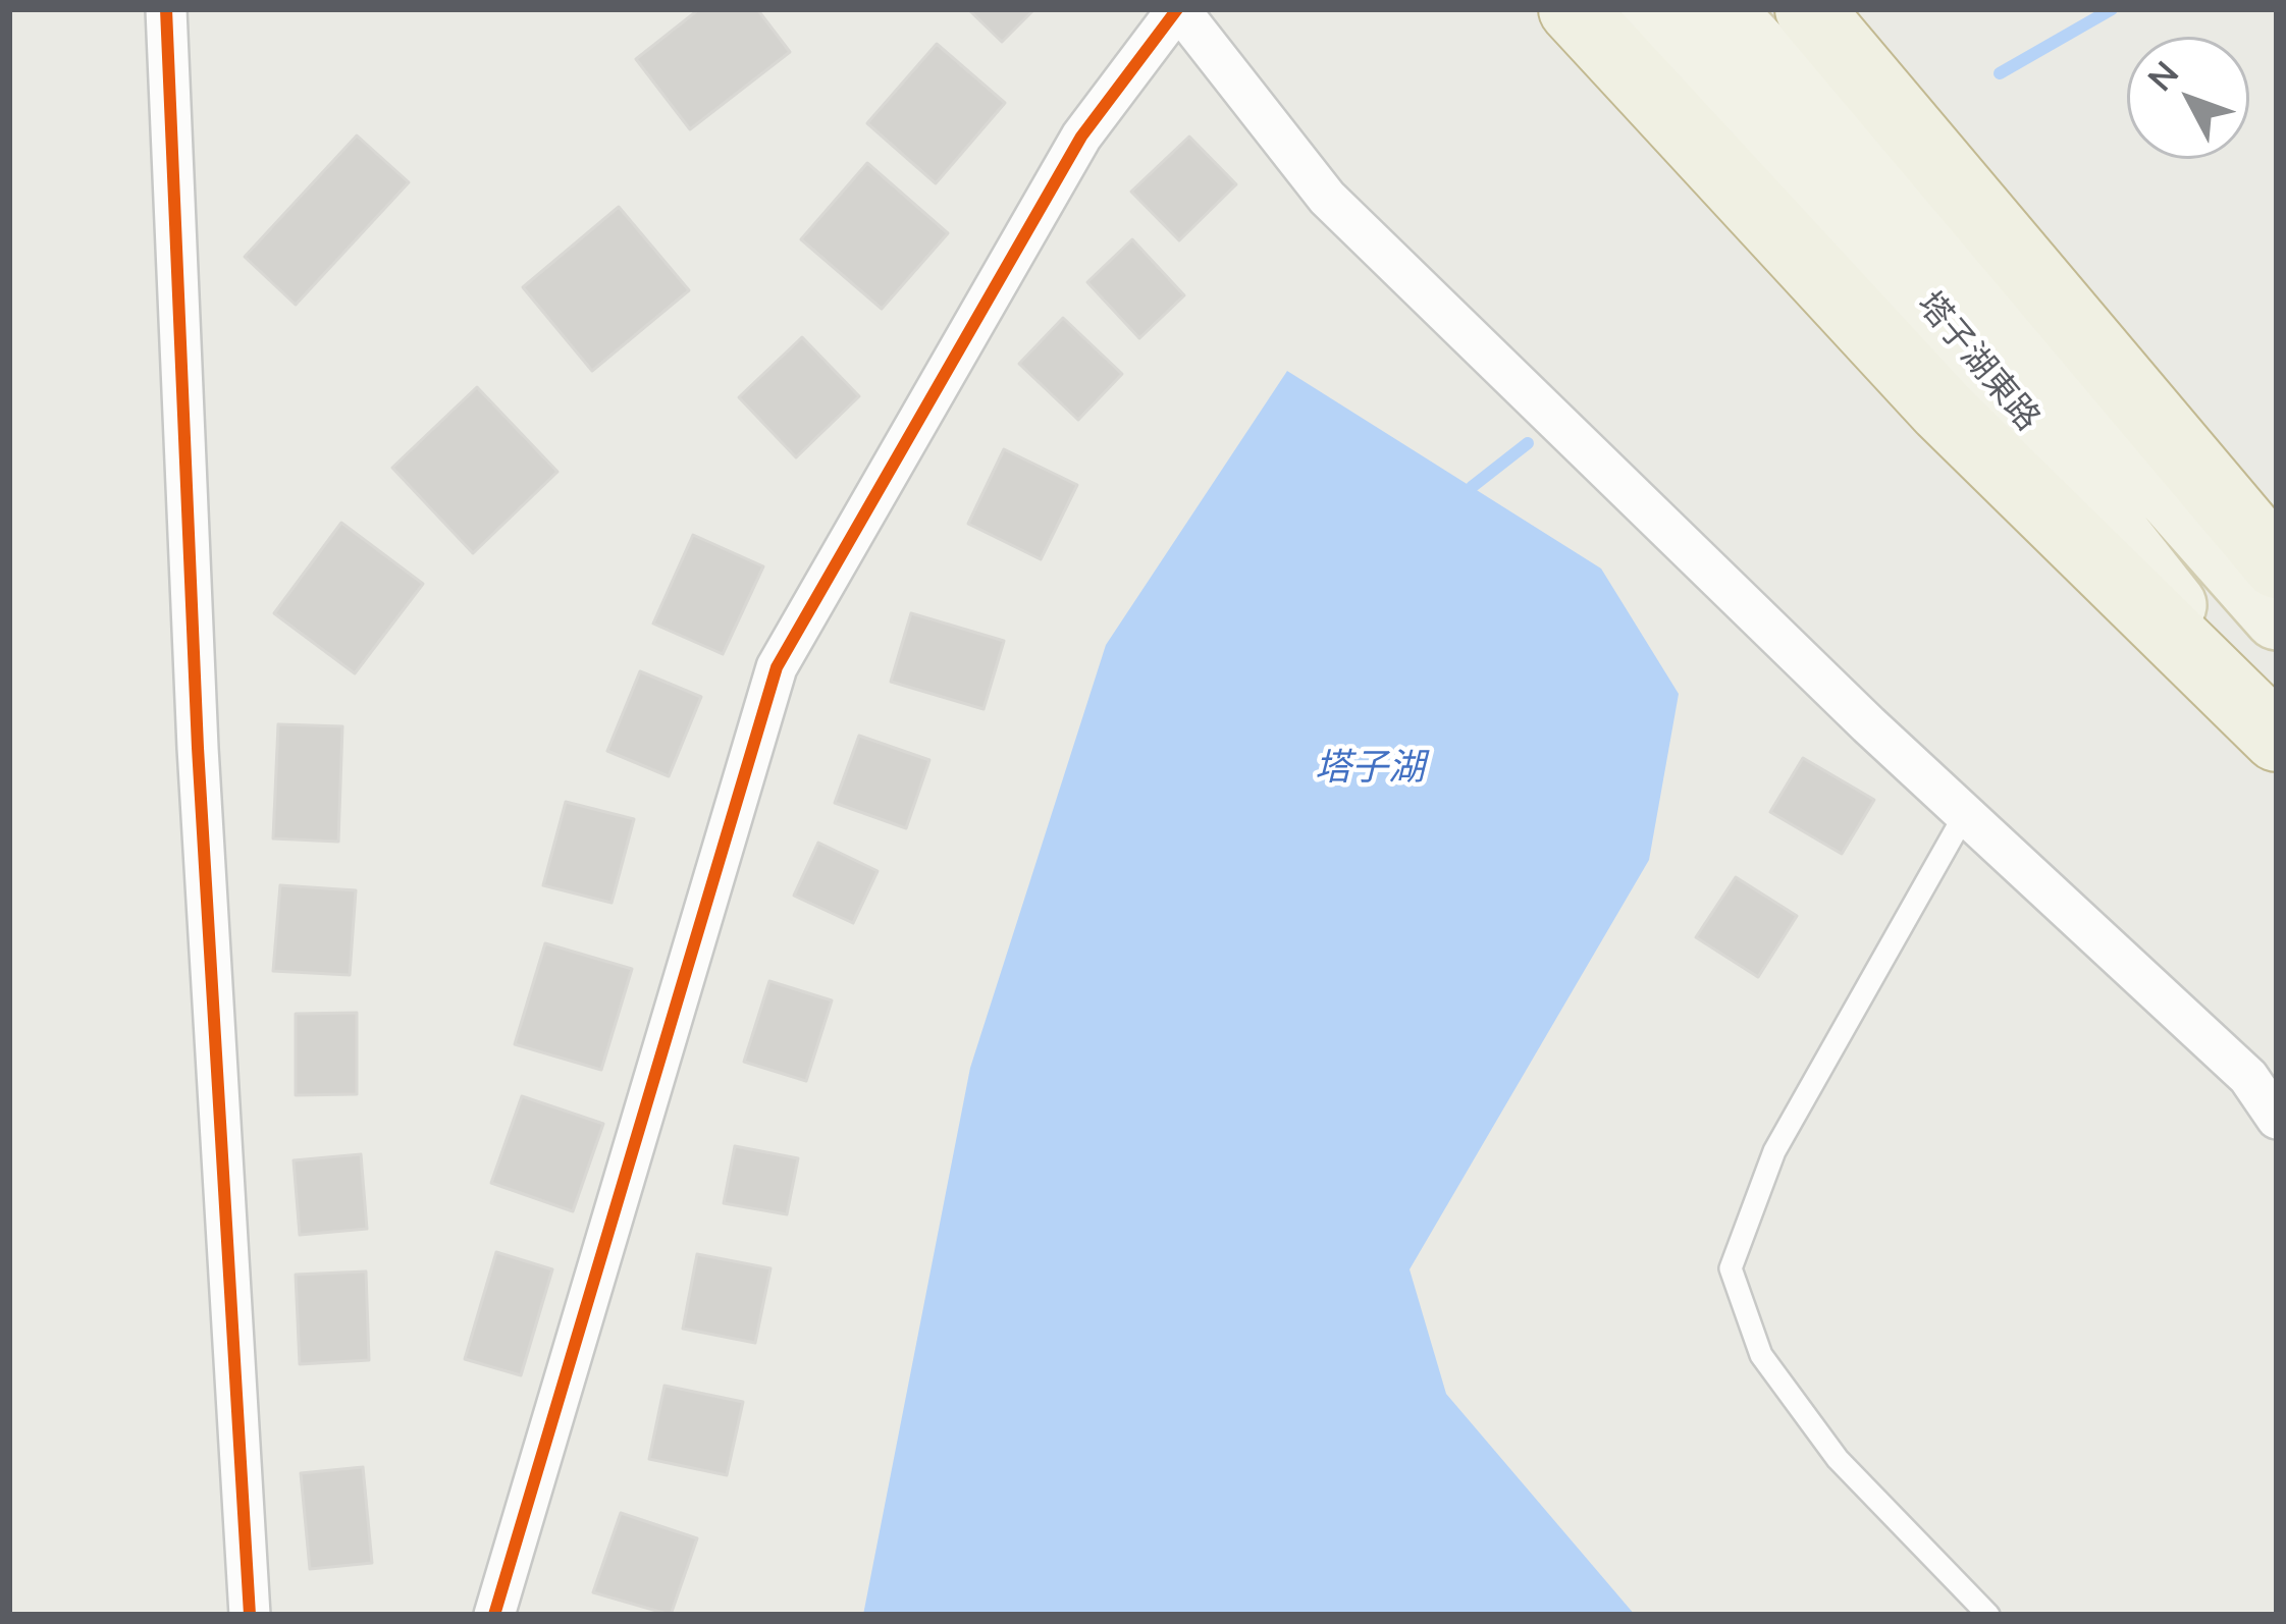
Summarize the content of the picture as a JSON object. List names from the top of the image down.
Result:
{
  "streets": {
    "main road": ["塔子湖東路"]
  },
  "water": ["塔子湖"],
  "north": "top left"
}
